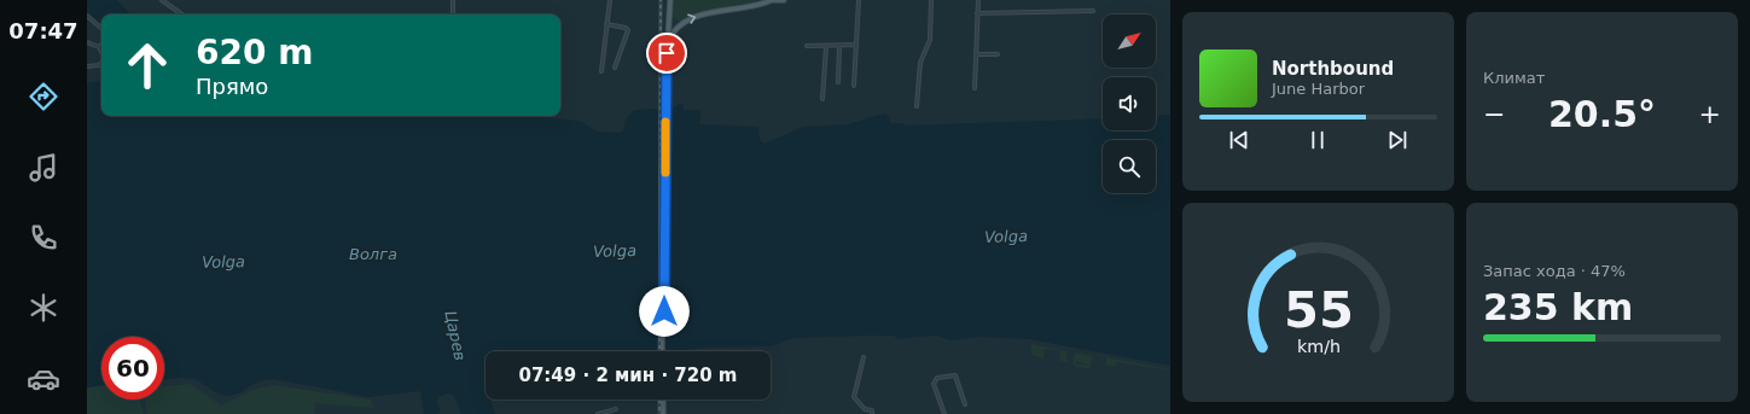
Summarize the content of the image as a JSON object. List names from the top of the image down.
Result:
{
  "water": ["Volga", "Волга", "Царев"],
  "north": "top right",
  "page": {
    "tabs": "07:47",
    "tile": [
      "Климат",
      ["Запас хода · 47%", "235 km"]
    ],
    "turn": ["620 m", "Прямо"],
    "song": ["Northbound", "June Harbor"],
    "heat": ["−", "20.5°", "+"],
    "limit": "60",
    "trip": "07:49 · 2 мин · 720 m",
    "gauge": ["55", "km/h"]
  }
}
